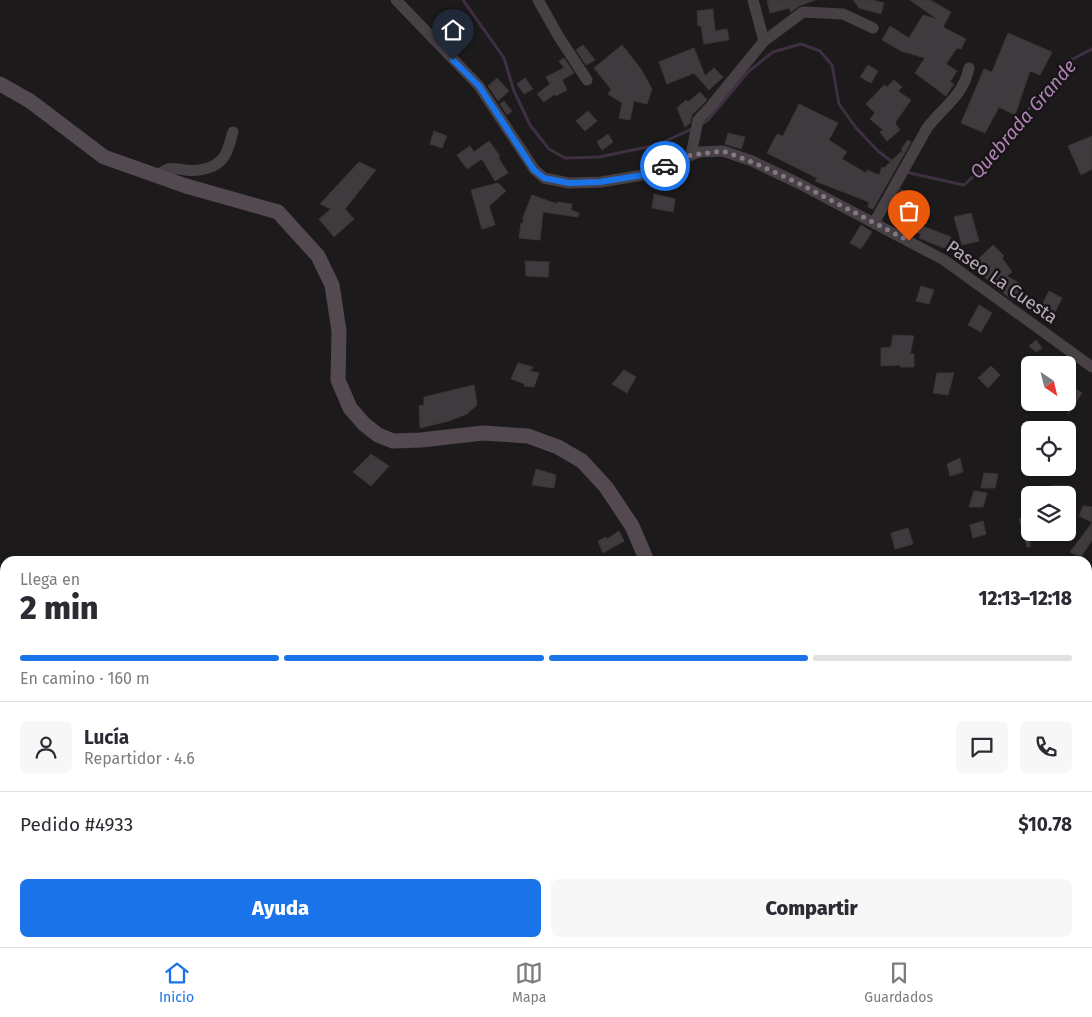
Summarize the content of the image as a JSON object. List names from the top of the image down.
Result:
{
  "streets": {
    "street": ["Paseo La Cuesta"]
  },
  "water": ["Quebrada Grande"],
  "north": "bottom right",
  "page": {
    "heading": ["2 min", "Llega en", "12:13–12:18"],
    "panel": [
      "Lucía",
      "Repartidor · 4.6",
      "Pedido #4933",
      "$10.78"
    ],
    "bar": "En camino · 160 m",
    "buttons": ["Ayuda", "Compartir"],
    "tabs": ["Inicio", "Mapa", "Guardados"]
  }
}
